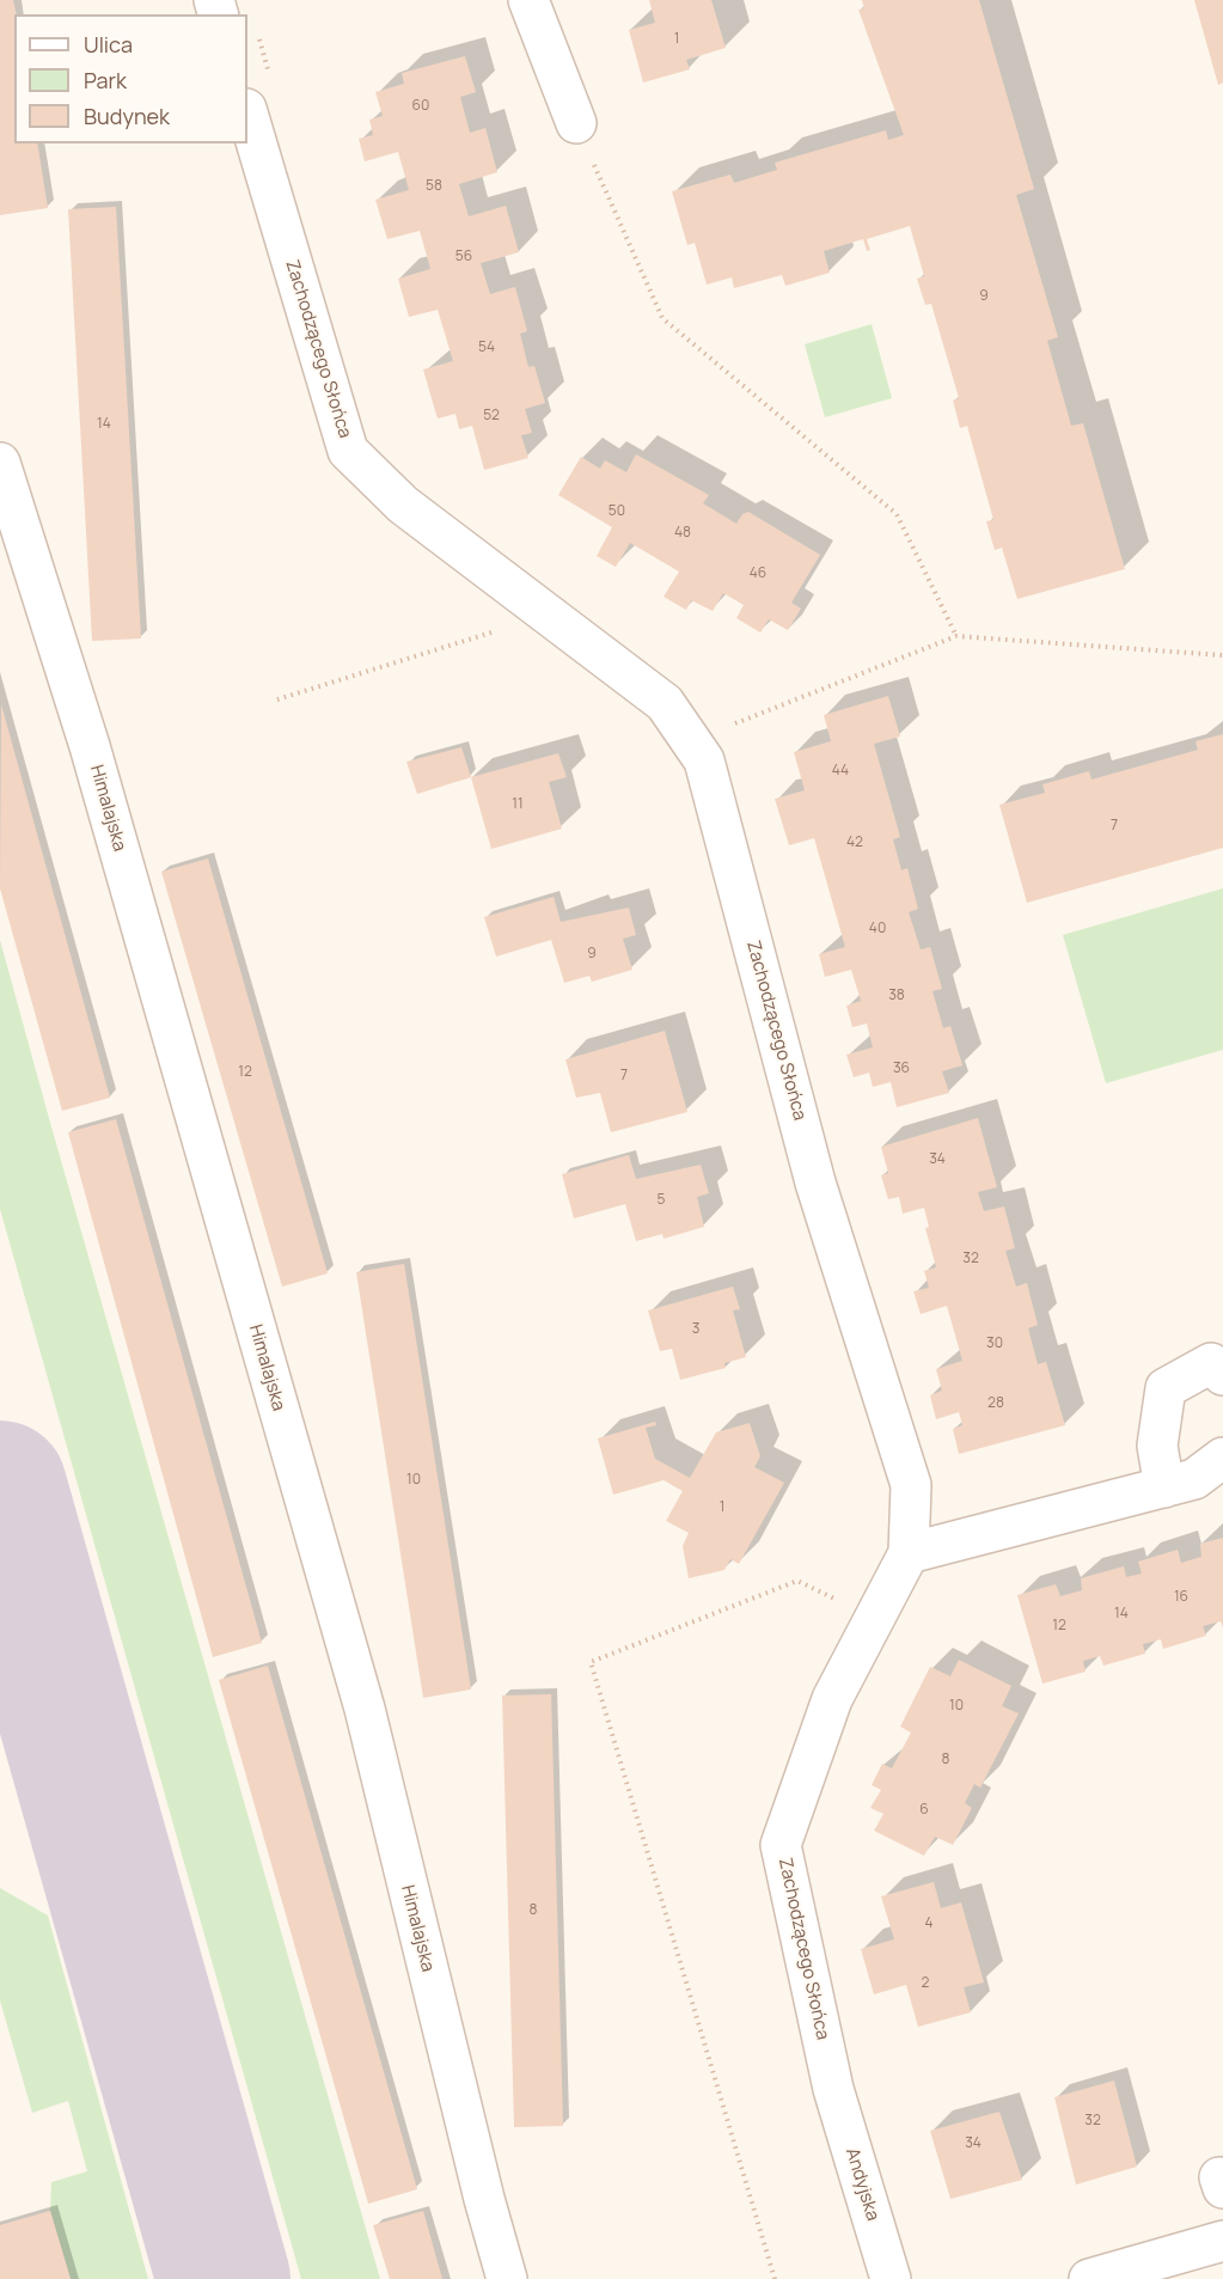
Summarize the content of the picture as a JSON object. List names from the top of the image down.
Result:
{
  "streets": {
    "street": ["Zachodzącego Słońca", "Himalajska", "Andyjska"]
  },
  "crossings": [
    ["Zachodzącego Słońca", "Andyjska"]
  ],
  "house_numbers": [
    "1",
    "60",
    "58",
    "56",
    "9",
    "54",
    "52",
    "14",
    "50",
    "48",
    "46",
    "44",
    "11",
    "7",
    "42",
    "40",
    "9",
    "38",
    "36",
    "12",
    "7",
    "34",
    "5",
    "32",
    "3",
    "30",
    "28",
    "10",
    "1",
    "16",
    "14",
    "12",
    "10",
    "8",
    "6",
    "8",
    "4",
    "2",
    "32",
    "34"
  ],
  "legend": ["Ulica", "Park", "Budynek"]
}
